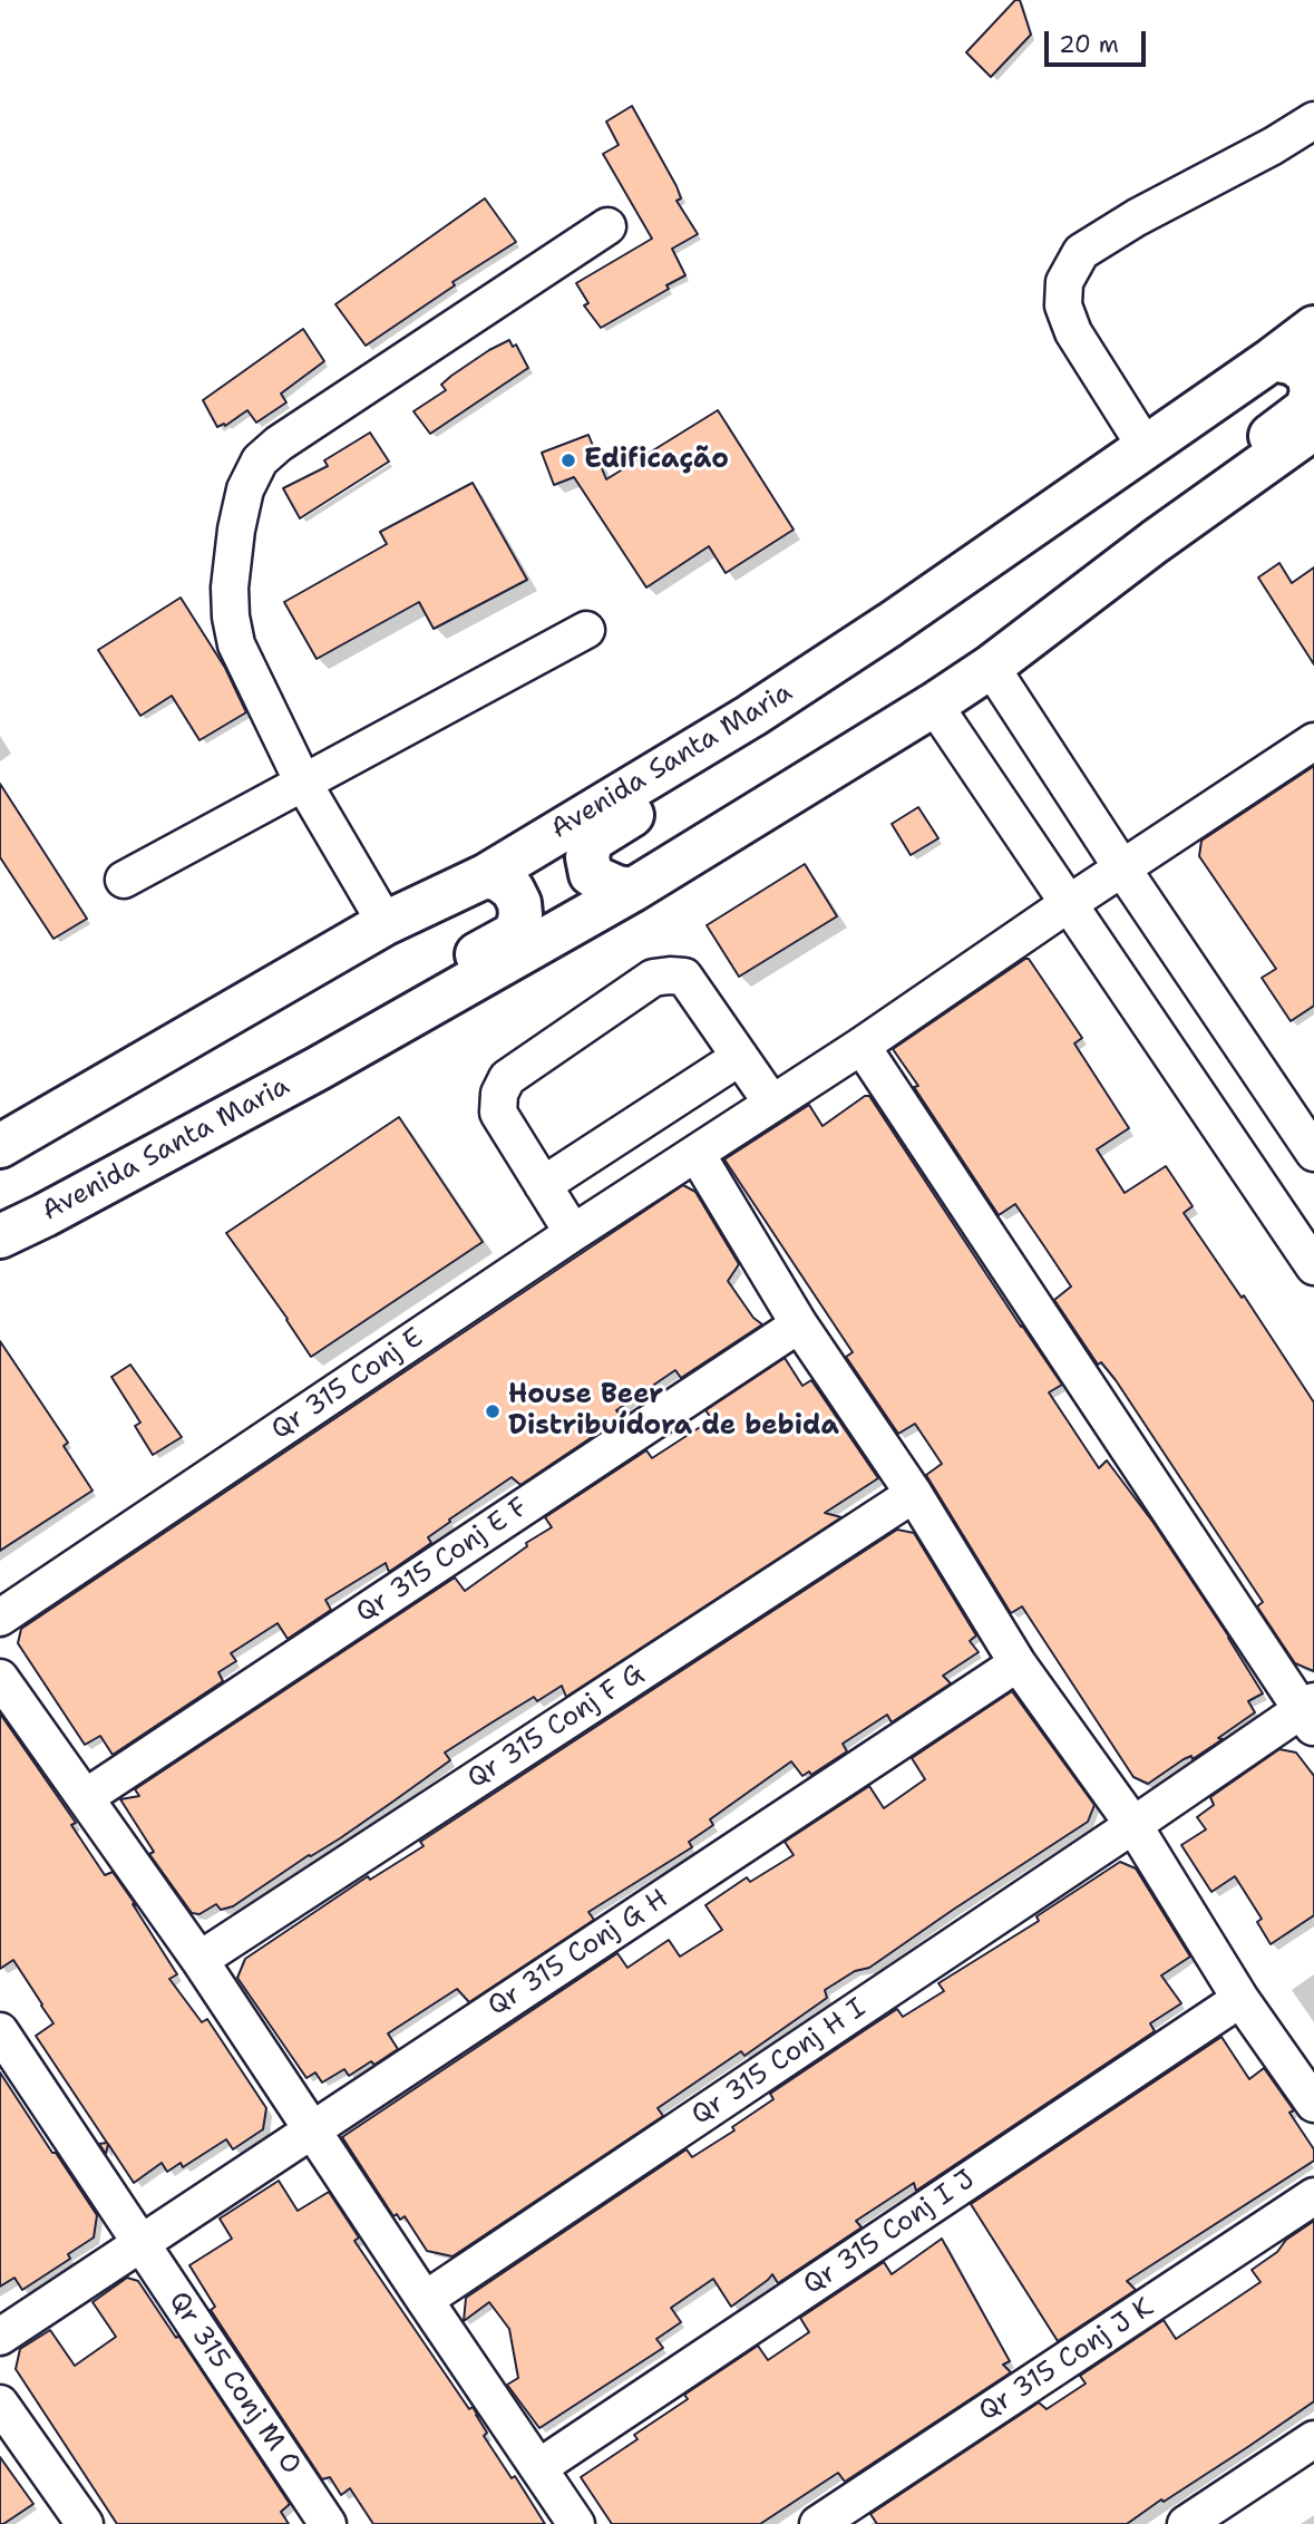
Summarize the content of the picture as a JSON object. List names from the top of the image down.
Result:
{
  "streets": {
    "main road": ["Avenida Santa Maria"],
    "street": [
      "Qr 315 Conj E",
      "Qr 315 Conj E F",
      "Qr 315 Conj F G",
      "Qr 315 Conj G H",
      "Qr 315 Conj H I",
      "Qr 315 Conj I J",
      "Qr 315 Conj J K",
      "Qr 315 Conj M O"
    ]
  },
  "crossings": [
    ["Qr 315 Conj G H", "Qr 315 Conj M O"]
  ],
  "places": ["Edificação", "House Beer Distribuídora de bebida"],
  "scale_bar": "20 m"
}
